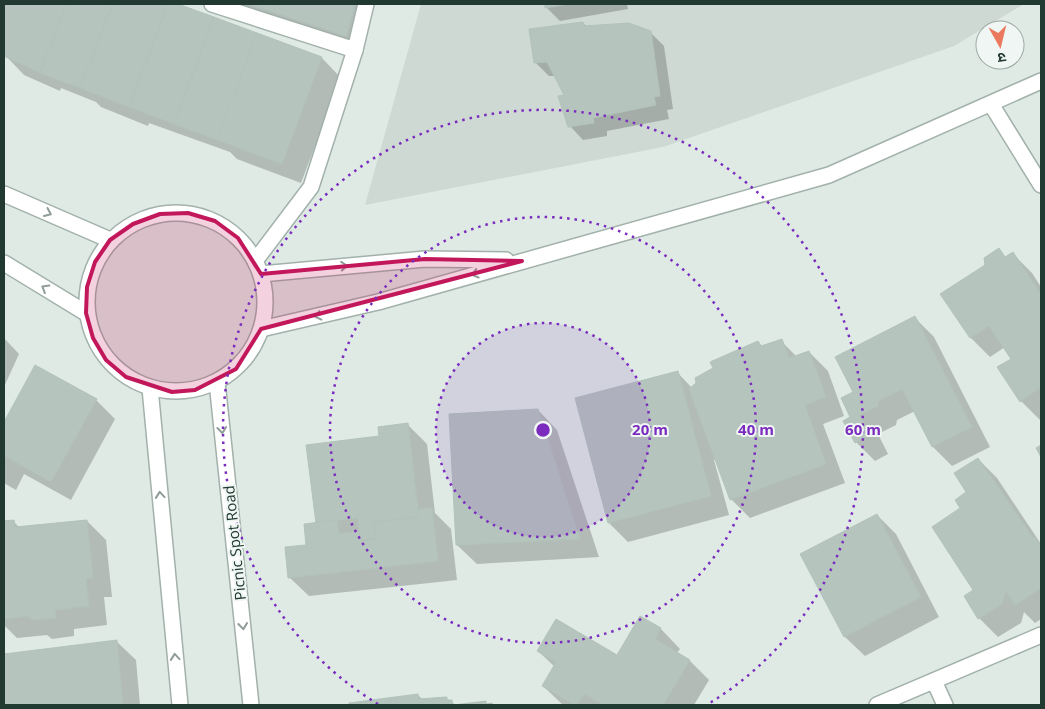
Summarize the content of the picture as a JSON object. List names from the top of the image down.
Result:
{
  "streets": {
    "street": ["Picnic Spot Road"]
  },
  "north": "bottom",
  "rings": ["20 m", "40 m", "60 m"]
}
